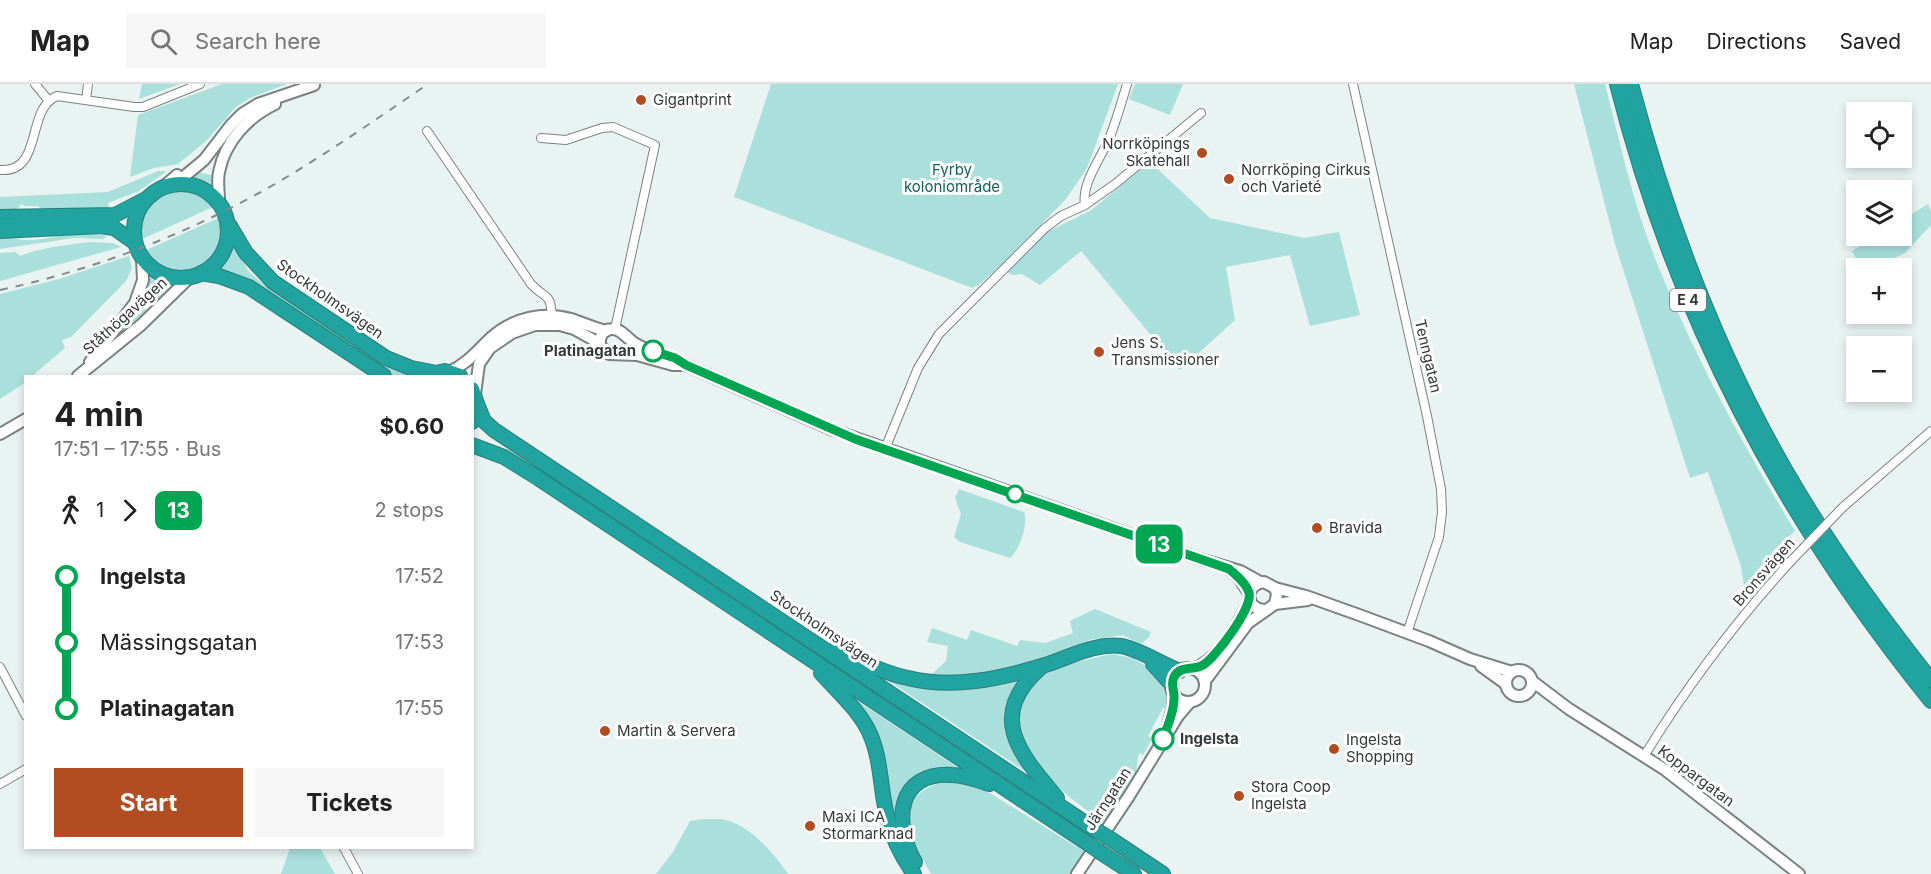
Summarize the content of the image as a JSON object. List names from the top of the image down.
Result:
{
  "streets": {
    "highway": ["Stockholmsvägen", "E 4"],
    "street": [
      "Ståthögavägen",
      "Tenngatan",
      "Bronsvägen",
      "Koppargatan",
      "Järngatan"
    ]
  },
  "crossings": [
    ["Stockholmsvägen", "Ståthögavägen"],
    ["Bronsvägen", "Koppargatan"]
  ],
  "parks": ["Fyrby koloniområde"],
  "places": [
    "Gigantprint",
    "Norrköpings Skatehall",
    "Norrköping Cirkus och Varieté",
    "Platinagatan",
    "Jens S. Transmissioner",
    "Bravida",
    "Martin & Servera",
    "Ingelsta",
    "Ingelsta Shopping",
    "Stora Coop Ingelsta",
    "Maxi ICA Stormarknad"
  ],
  "lines": ["bus line 13"],
  "page": {
    "header": "Map",
    "search": "Search here",
    "nav": ["Map", "Directions", "Saved"],
    "on_map": "13",
    "map_buttons": ["+", "−"],
    "heading": ["4 min", "17:51 – 17:55 · Bus", "$0.60"],
    "legs": ["1", "13", "2 stops"],
    "list": [
      {
        "name": "Ingelsta",
        "value": "17:52"
      },
      {
        "name": "Mässingsgatan",
        "value": "17:53"
      },
      {
        "name": "Platinagatan",
        "value": "17:55"
      }
    ],
    "buttons": ["Start", "Tickets"]
  }
}
